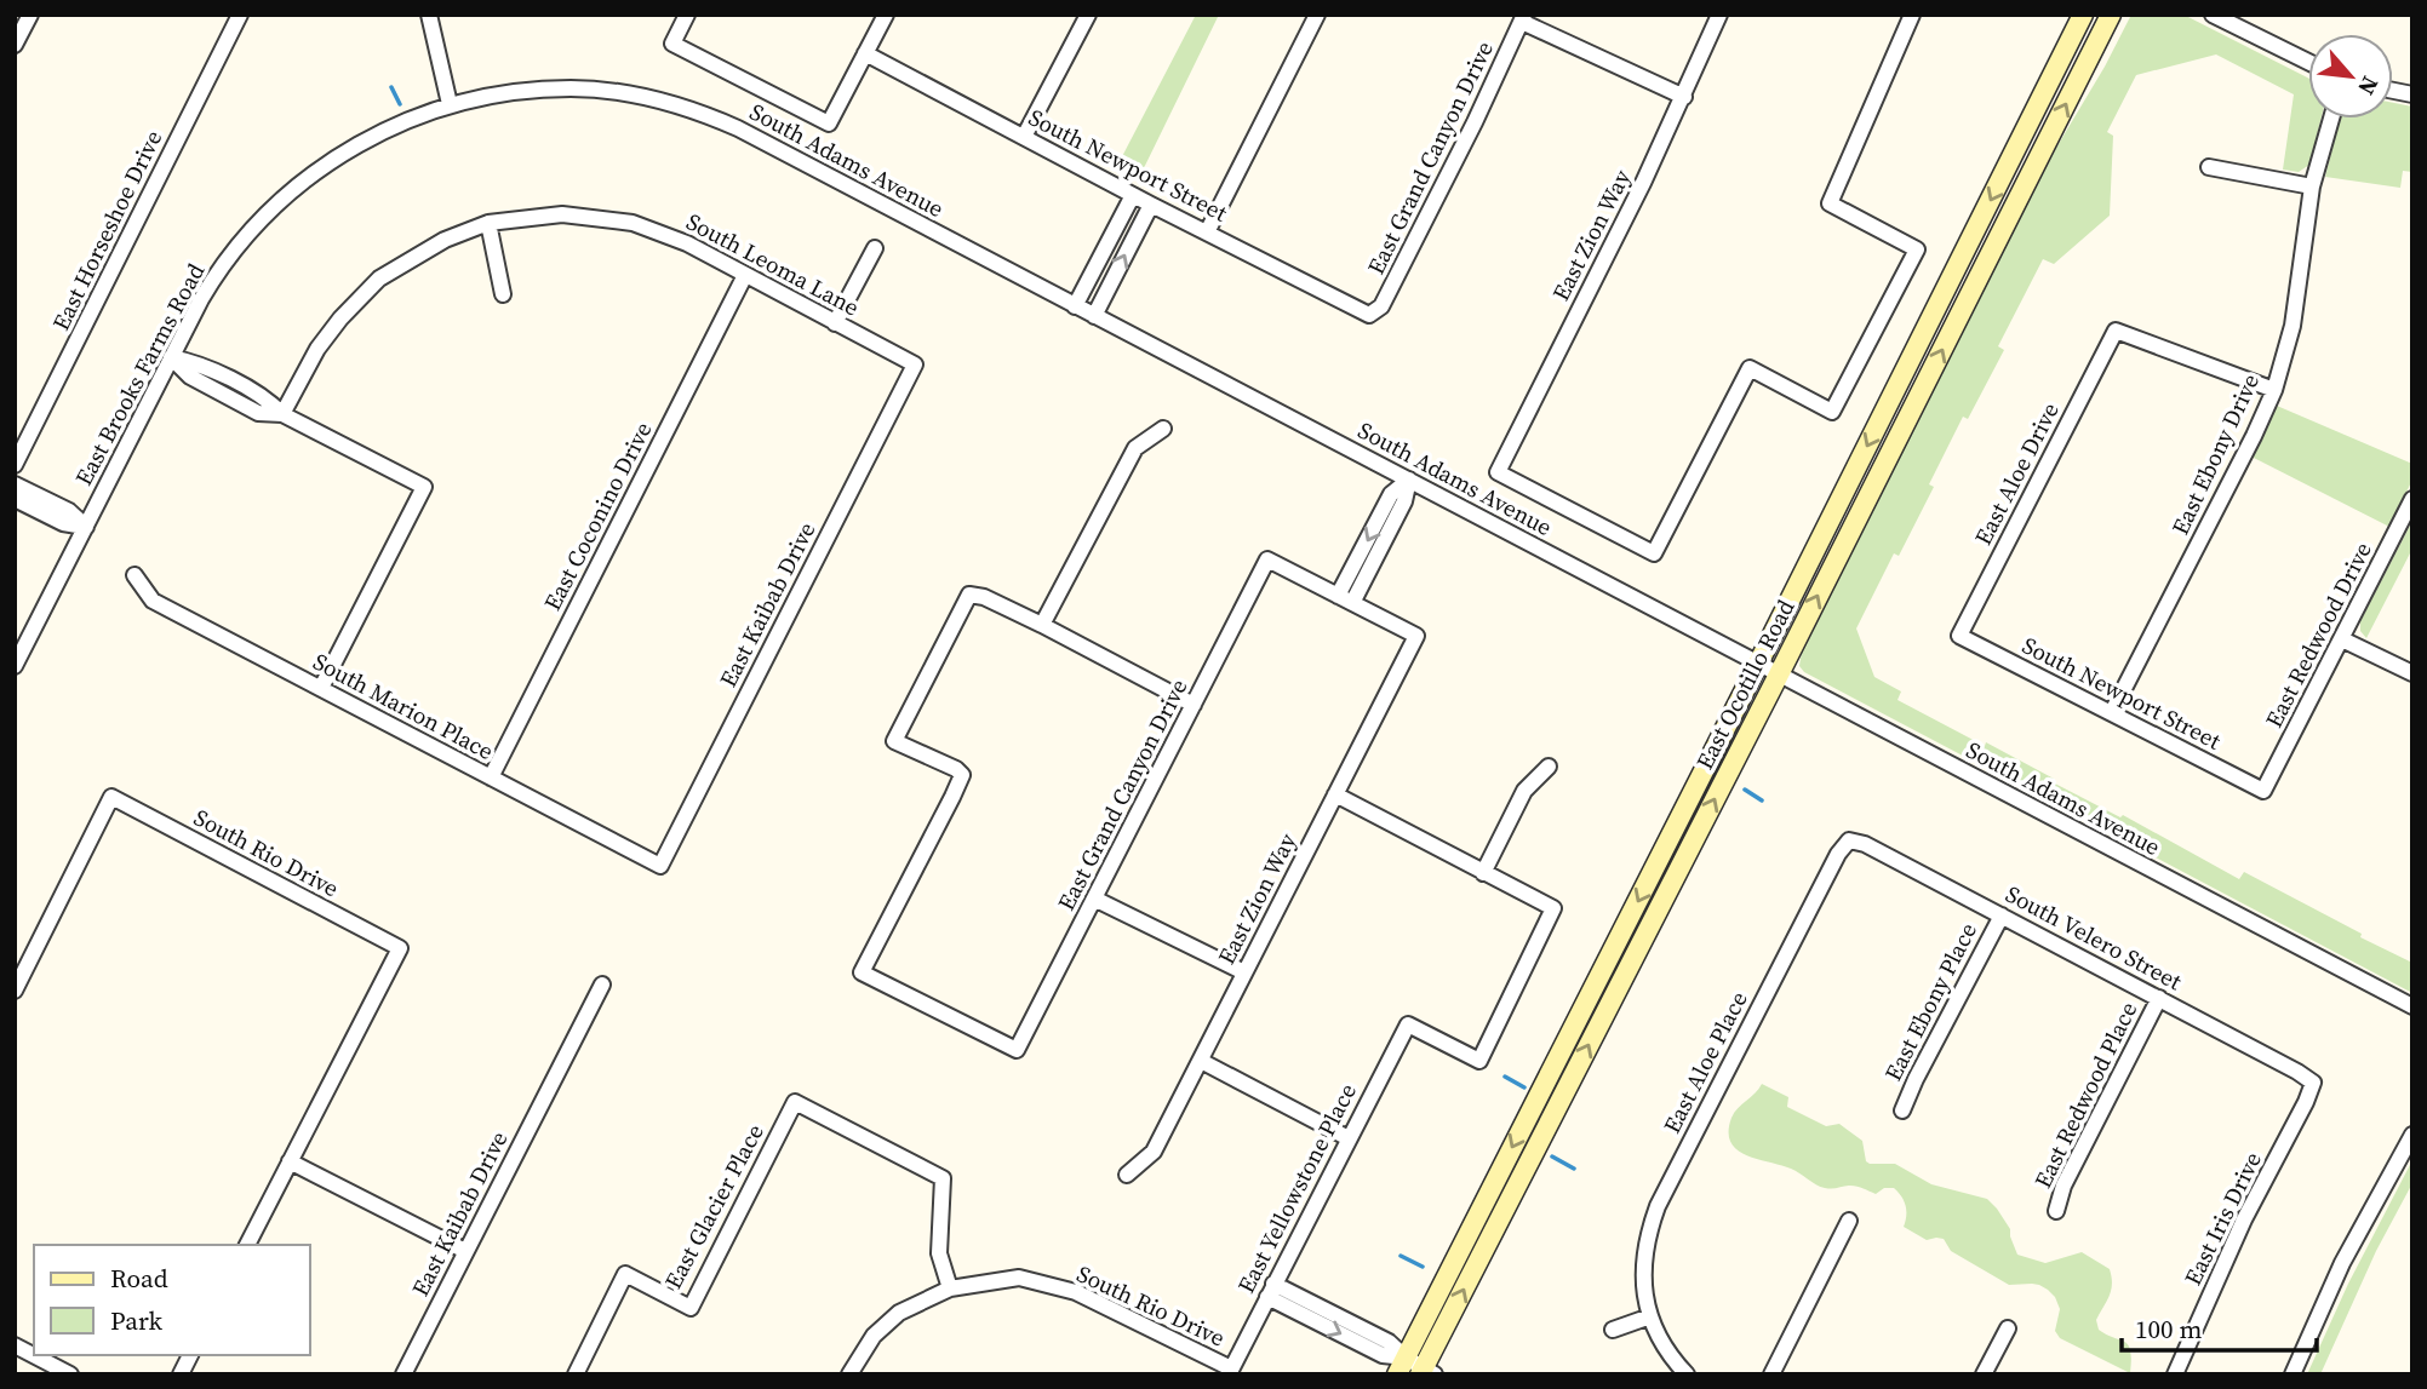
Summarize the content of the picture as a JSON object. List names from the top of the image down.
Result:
{
  "streets": {
    "main road": ["East Ocotillo Road"],
    "street": [
      "East Grand Canyon Drive",
      "South Adams Avenue",
      "South Newport Street",
      "East Horseshoe Drive",
      "East Zion Way",
      "South Leoma Lane",
      "East Brooks Farms Road",
      "East Ebony Drive",
      "East Aloe Drive",
      "East Coconino Drive",
      "East Kaibab Drive",
      "East Redwood Drive",
      "South Marion Place",
      "South Rio Drive",
      "South Velero Street",
      "East Ebony Place",
      "East Aloe Place",
      "East Redwood Place",
      "East Yellowstone Place",
      "East Glacier Place",
      "East Iris Drive"
    ]
  },
  "crossings": [
    ["East Grand Canyon Drive", "South Newport Street"],
    ["East Grand Canyon Drive", "East Zion Way"],
    ["South Adams Avenue", "East Brooks Farms Road"],
    ["South Adams Avenue", "East Ocotillo Road"],
    ["South Newport Street", "East Ebony Drive"],
    ["South Newport Street", "East Aloe Drive"],
    ["South Newport Street", "East Redwood Drive"],
    ["South Leoma Lane", "East Coconino Drive"],
    ["South Leoma Lane", "East Kaibab Drive"],
    ["East Ebony Drive", "East Aloe Drive"],
    ["East Coconino Drive", "South Marion Place"],
    ["East Kaibab Drive", "South Marion Place"],
    ["South Rio Drive", "East Yellowstone Place"],
    ["South Rio Drive", "East Glacier Place"],
    ["South Velero Street", "East Ebony Place"],
    ["South Velero Street", "East Aloe Place"],
    ["South Velero Street", "East Redwood Place"],
    ["South Velero Street", "East Iris Drive"]
  ],
  "legend": ["Road", "Park"],
  "scale_bar": "100 m",
  "north": "bottom right"
}
